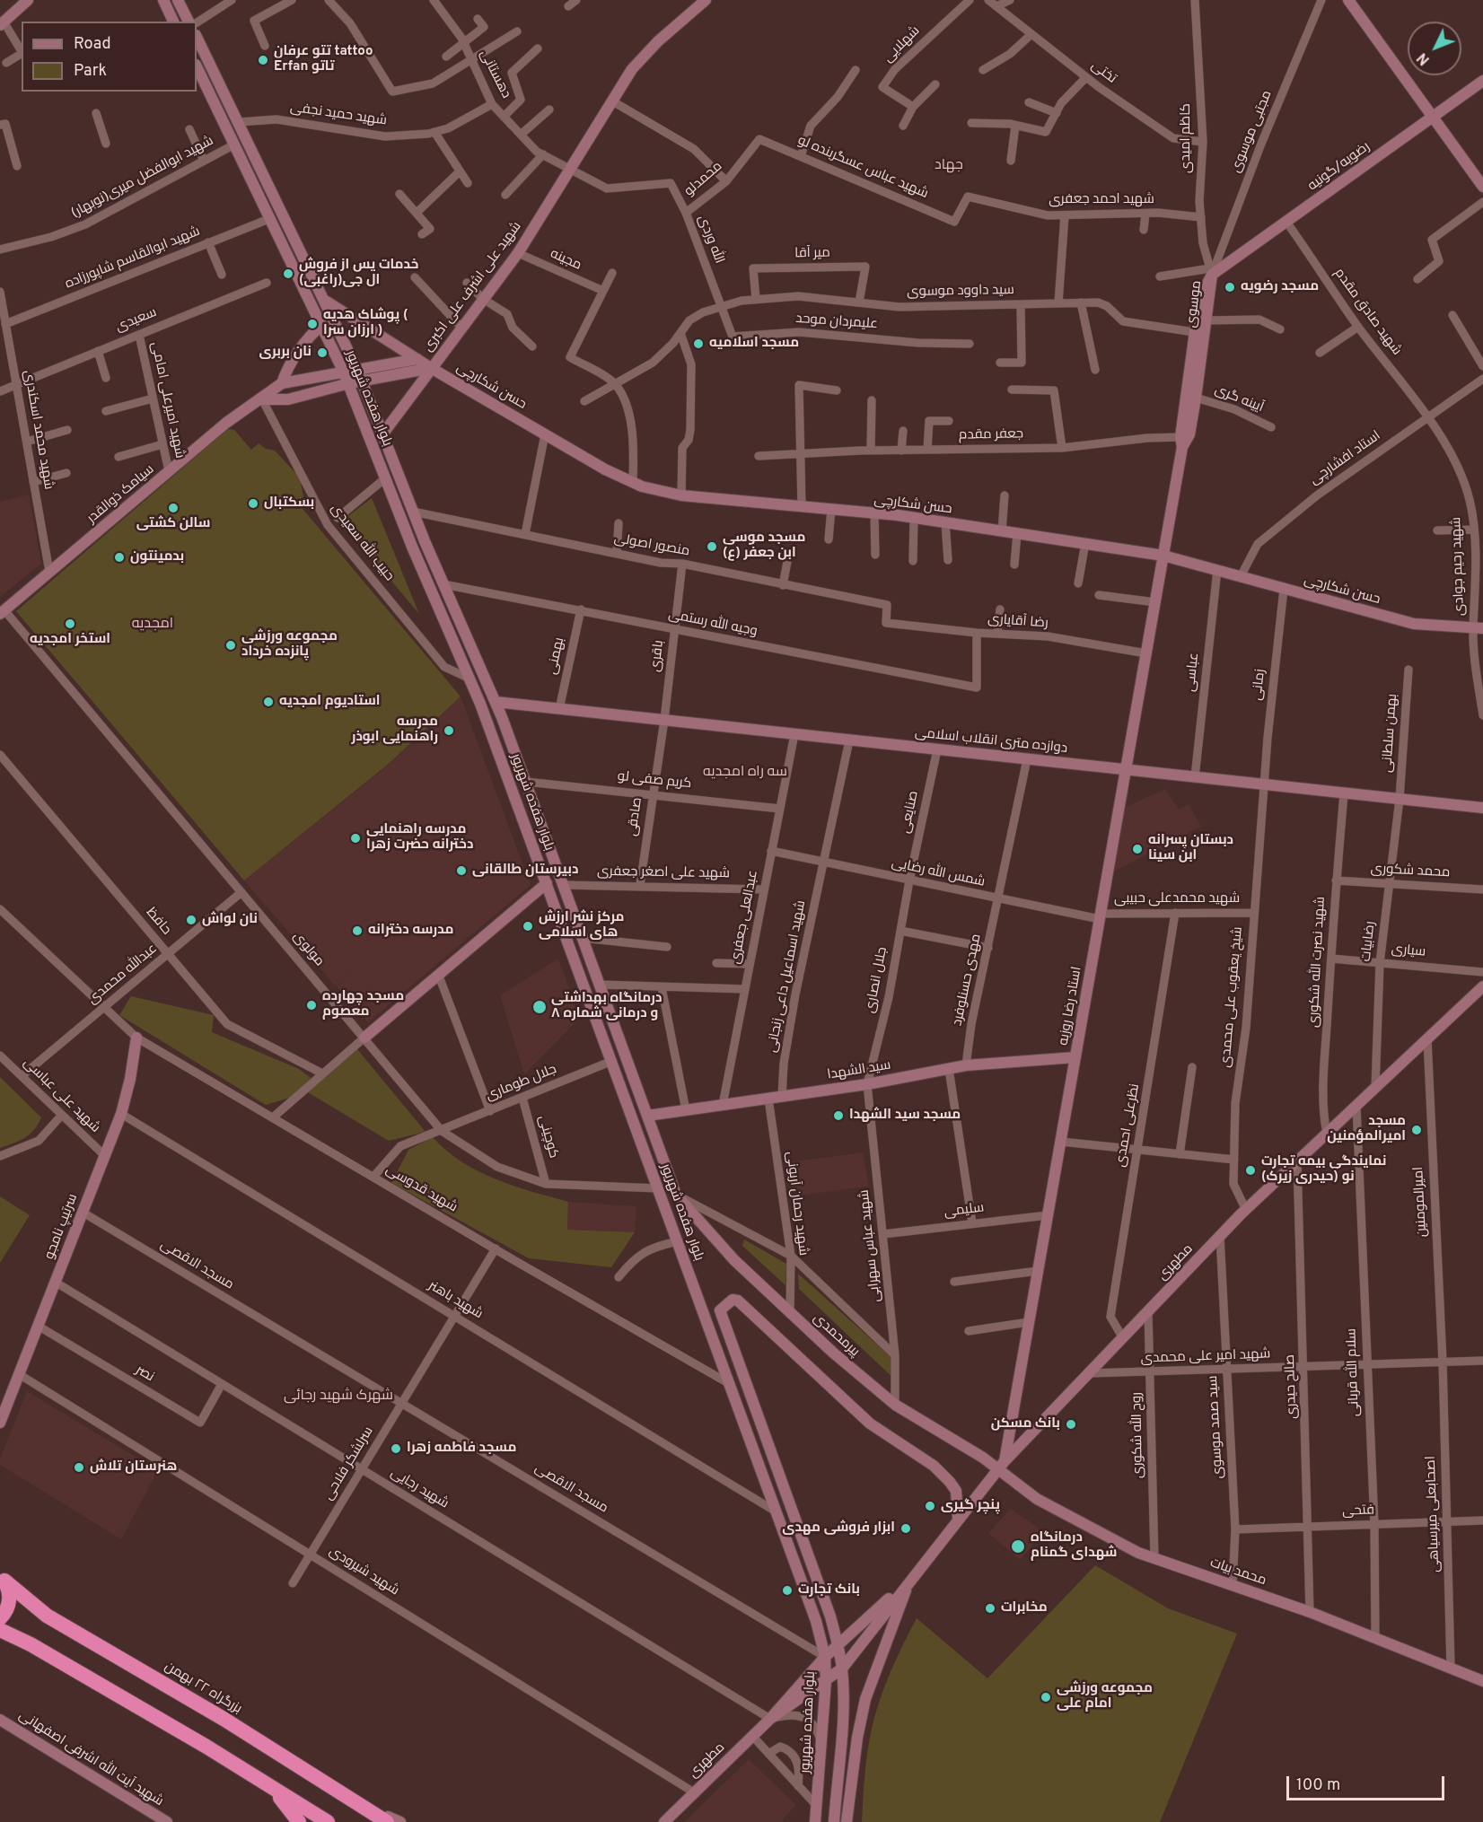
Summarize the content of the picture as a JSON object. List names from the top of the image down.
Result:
{
  "streets": {
    "highway": ["بزرگراه ۲۲ بهمن"],
    "main road": [
      "رضویه/گونیه",
      "شهید علی اشرف علی اکبری",
      "موسوی",
      "حسن شکارچی",
      "بلوار هفده شهریور",
      "سیامک ذوالقدر",
      "دوازده متری انقلاب اسلامی",
      "استاد رضا روزبه",
      "سید الشهدا",
      "سرتیپ نامجو",
      "مطهری",
      "پیرمحمدی",
      "محمد بیات",
      "شهید آیت الله اشرفی اصفهانی"
    ],
    "street": [
      "شهلایی",
      "تختی",
      "دهستانی",
      "شهید حمید نجفی",
      "مجتبی موسوی",
      "کاظم امیدی",
      "شهید عباس عسگربنده لو",
      "شهید ابوالفضل میری(نوبهار)",
      "محمدلو",
      "شهید احمد جعفری",
      "الله وردی",
      "میر آقا",
      "شهید ابوالقاسم شاپورزاده",
      "مجینه",
      "سید داوود موسوی",
      "شهید صادق مقدم",
      "سعیدی",
      "علیمردان موحد",
      "آیینه گری",
      "شهید امیرعلی امامی",
      "شهید محمد اسکندری",
      "جعفر مقدم",
      "استاد افشارچی",
      "حبیب الله سعیدی",
      "منصور اصولی",
      "شهید رحیم جوادی",
      "رضا آقایاری",
      "وجیه الله رستمی",
      "بهمنی",
      "باقری",
      "عباسی",
      "زمانی",
      "بهمن سلطانی",
      "کریم صفی لو",
      "صنایعی",
      "صادقی",
      "محمد شکوری",
      "شهید علی اصغر جعفری",
      "شمس الله رضایی",
      "شهید محمدعلی حبیبی",
      "عبدالعلی جعفری",
      "حافظ",
      "رضابیات",
      "مولوی",
      "سیاری",
      "شهید نصرت الله شکوری",
      "عبدالله محمدی",
      "شهید اسماعیل داعی زنجانی",
      "جلال انصاری",
      "مهدی حسنلوفرد",
      "شیخ یعقوب علی محمدی",
      "جلال طوماری",
      "شهید علی عباسی",
      "نظرعلی احمدی",
      "کوچینی",
      "شهید قدوسی",
      "امیرالمومنین",
      "شهید رحمان آربونی",
      "سلیمی",
      "شهید عباس سهرابی",
      "مسجد الاقصی",
      "شهید باهنر",
      "شهید امیر علی محمدی",
      "سلام الله قربانی",
      "نصر",
      "صالح حیدری",
      "سید صمد موسوی",
      "روح الله شکوری",
      "سرلشکر فلاحی",
      "شهید رجایی",
      "فتحی",
      "اصحابعلی میرسیاهی",
      "شهید شیرودی"
    ]
  },
  "crossings": [
    ["تختی", "کاظم امیدی"],
    ["دهستانی", "شهید حمید نجفی"],
    ["دهستانی", "الله وردی"],
    ["دهستانی", "شهید علی اشرف علی اکبری"],
    ["شهید حمید نجفی", "بلوار هفده شهریور"],
    ["مجتبی موسوی", "کاظم امیدی"],
    ["مجتبی موسوی", "رضویه/گونیه"],
    ["مجتبی موسوی", "موسوی"],
    ["کاظم امیدی", "رضویه/گونیه"],
    ["کاظم امیدی", "شهید احمد جعفری"],
    ["کاظم امیدی", "موسوی"],
    ["رضویه/گونیه", "موسوی"],
    ["رضویه/گونیه", "شهید صادق مقدم"],
    ["شهید عباس عسگربنده لو", "محمدلو"],
    ["شهید عباس عسگربنده لو", "شهید احمد جعفری"],
    ["شهید ابوالفضل میری(نوبهار)", "بلوار هفده شهریور"],
    ["محمدلو", "الله وردی"],
    ["الله وردی", "سید داوود موسوی"],
    ["الله وردی", "علیمردان موحد"],
    ["میر آقا", "سید داوود موسوی"],
    ["شهید ابوالقاسم شاپورزاده", "بلوار هفده شهریور"],
    ["شهید ابوالقاسم شاپورزاده", "شهید محمد اسکندری"],
    ["مجینه", "شهید علی اشرف علی اکبری"],
    ["شهید علی اشرف علی اکبری", "حسن شکارچی"],
    ["شهید علی اشرف علی اکبری", "بلوار هفده شهریور"],
    ["سید داوود موسوی", "موسوی"],
    ["سید داوود موسوی", "علیمردان موحد"],
    ["موسوی", "حسن شکارچی"],
    ["موسوی", "آیینه گری"],
    ["موسوی", "جعفر مقدم"],
    ["موسوی", "استاد رضا روزبه"],
    ["شهید صادق مقدم", "استاد افشارچی"],
    ["شهید صادق مقدم", "شهید رحیم جوادی"],
    ["سعیدی", "شهید امیرعلی امامی"],
    ["سعیدی", "شهید محمد اسکندری"],
    ["حسن شکارچی", "بلوار هفده شهریور"],
    ["حسن شکارچی", "استاد افشارچی"],
    ["حسن شکارچی", "شهید رحیم جوادی"],
    ["حسن شکارچی", "عباسی"],
    ["حسن شکارچی", "زمانی"],
    ["حسن شکارچی", "استاد رضا روزبه"],
    ["بلوار هفده شهریور", "سیامک ذوالقدر"],
    ["بلوار هفده شهریور", "حبیب الله سعیدی"],
    ["بلوار هفده شهریور", "منصور اصولی"],
    ["بلوار هفده شهریور", "وجیه الله رستمی"],
    ["بلوار هفده شهریور", "دوازده متری انقلاب اسلامی"],
    ["بلوار هفده شهریور", "کریم صفی لو"],
    ["بلوار هفده شهریور", "شهید علی اصغر جعفری"],
    ["بلوار هفده شهریور", "مولوی"],
    ["بلوار هفده شهریور", "سید الشهدا"],
    ["بلوار هفده شهریور", "جلال طوماری"],
    ["بلوار هفده شهریور", "شهید قدوسی"],
    ["بلوار هفده شهریور", "مسجد الاقصی"],
    ["بلوار هفده شهریور", "شهید باهنر"],
    ["بلوار هفده شهریور", "پیرمحمدی"],
    ["شهید امیرعلی امامی", "سیامک ذوالقدر"],
    ["شهید محمد اسکندری", "سیامک ذوالقدر"],
    ["استاد افشارچی", "شهید رحیم جوادی"],
    ["سیامک ذوالقدر", "حبیب الله سعیدی"],
    ["سیامک ذوالقدر", "مولوی"],
    ["منصور اصولی", "رضا آقایاری"],
    ["منصور اصولی", "باقری"],
    ["رضا آقایاری", "وجیه الله رستمی"],
    ["رضا آقایاری", "استاد رضا روزبه"],
    ["وجیه الله رستمی", "بهمنی"],
    ["وجیه الله رستمی", "باقری"],
    ["بهمنی", "دوازده متری انقلاب اسلامی"],
    ["باقری", "دوازده متری انقلاب اسلامی"],
    ["باقری", "صادقی"],
    ["عباسی", "دوازده متری انقلاب اسلامی"],
    ["زمانی", "دوازده متری انقلاب اسلامی"],
    ["زمانی", "شیخ یعقوب علی محمدی"],
    ["بهمن سلطانی", "دوازده متری انقلاب اسلامی"],
    ["بهمن سلطانی", "رضابیات"],
    ["دوازده متری انقلاب اسلامی", "صنایعی"],
    ["دوازده متری انقلاب اسلامی", "صادقی"],
    ["دوازده متری انقلاب اسلامی", "عبدالعلی جعفری"],
    ["دوازده متری انقلاب اسلامی", "رضابیات"],
    ["دوازده متری انقلاب اسلامی", "شهید نصرت الله شکوری"],
    ["دوازده متری انقلاب اسلامی", "شهید اسماعیل داعی زنجانی"],
    ["دوازده متری انقلاب اسلامی", "مهدی حسنلوفرد"],
    ["دوازده متری انقلاب اسلامی", "شیخ یعقوب علی محمدی"],
    ["دوازده متری انقلاب اسلامی", "استاد رضا روزبه"],
    ["کریم صفی لو", "صادقی"],
    ["کریم صفی لو", "عبدالعلی جعفری"],
    ["صنایعی", "شمس الله رضایی"],
    ["صنایعی", "جلال انصاری"],
    ["صادقی", "شهید علی اصغر جعفری"],
    ["محمد شکوری", "رضابیات"],
    ["محمد شکوری", "شهید نصرت الله شکوری"],
    ["شهید علی اصغر جعفری", "عبدالعلی جعفری"],
    ["شمس الله رضایی", "شهید محمدعلی حبیبی"],
    ["شمس الله رضایی", "عبدالعلی جعفری"],
    ["شمس الله رضایی", "شهید اسماعیل داعی زنجانی"],
    ["شمس الله رضایی", "جلال انصاری"],
    ["شمس الله رضایی", "مهدی حسنلوفرد"],
    ["شمس الله رضایی", "استاد رضا روزبه"],
    ["شهید محمدعلی حبیبی", "شیخ یعقوب علی محمدی"],
    ["شهید محمدعلی حبیبی", "استاد رضا روزبه"],
    ["شهید محمدعلی حبیبی", "نظرعلی احمدی"],
    ["عبدالعلی جعفری", "سید الشهدا"],
    ["حافظ", "عبدالله محمدی"],
    ["رضابیات", "سیاری"],
    ["رضابیات", "مطهری"],
    ["مولوی", "عبدالله محمدی"],
    ["مولوی", "جلال طوماری"],
    ["مولوی", "کوچینی"],
    ["سیاری", "شهید نصرت الله شکوری"],
    ["شهید نصرت الله شکوری", "مطهری"],
    ["عبدالله محمدی", "شهید علی عباسی"],
    ["عبدالله محمدی", "شهید قدوسی"],
    ["شهید اسماعیل داعی زنجانی", "سید الشهدا"],
    ["جلال انصاری", "سید الشهدا"],
    ["جلال انصاری", "شهید عباس سهرابی"],
    ["مهدی حسنلوفرد", "سید الشهدا"],
    ["شیخ یعقوب علی محمدی", "مطهری"],
    ["استاد رضا روزبه", "سید الشهدا"],
    ["استاد رضا روزبه", "سلیمی"],
    ["استاد رضا روزبه", "مطهری"],
    ["استاد رضا روزبه", "پیرمحمدی"],
    ["استاد رضا روزبه", "محمد بیات"],
    ["سید الشهدا", "شهید رحمان آربونی"],
    ["سید الشهدا", "شهید عباس سهرابی"],
    ["جلال طوماری", "کوچینی"],
    ["جلال طوماری", "شهید قدوسی"],
    ["شهید علی عباسی", "سرتیپ نامجو"],
    ["نظرعلی احمدی", "مطهری"],
    ["شهید قدوسی", "سرتیپ نامجو"],
    ["شهید قدوسی", "سرلشکر فلاحی"],
    ["امیرالمومنین", "مطهری"],
    ["امیرالمومنین", "شهید امیر علی محمدی"],
    ["امیرالمومنین", "اصحابعلی میرسیاهی"],
    ["شهید رحمان آربونی", "پیرمحمدی"],
    ["سلیمی", "شهید عباس سهرابی"],
    ["سرتیپ نامجو", "مسجد الاقصی"],
    ["سرتیپ نامجو", "شهید باهنر"],
    ["سرتیپ نامجو", "نصر"],
    ["سرتیپ نامجو", "شهید رجایی"],
    ["سرتیپ نامجو", "شهید شیرودی"],
    ["شهید عباس سهرابی", "پیرمحمدی"],
    ["مطهری", "پیرمحمدی"],
    ["مطهری", "شهید امیر علی محمدی"],
    ["مطهری", "سلام الله قربانی"],
    ["مطهری", "صالح حیدری"],
    ["مطهری", "سید صمد موسوی"],
    ["مطهری", "روح الله شکوری"],
    ["مطهری", "شهید رجایی"],
    ["مطهری", "شهید شیرودی"],
    ["مطهری", "محمد بیات"],
    ["مسجد الاقصی", "سرلشکر فلاحی"],
    ["شهید باهنر", "سرلشکر فلاحی"],
    ["پیرمحمدی", "محمد بیات"],
    ["شهید امیر علی محمدی", "سلام الله قربانی"],
    ["شهید امیر علی محمدی", "صالح حیدری"],
    ["شهید امیر علی محمدی", "سید صمد موسوی"],
    ["شهید امیر علی محمدی", "روح الله شکوری"],
    ["شهید امیر علی محمدی", "اصحابعلی میرسیاهی"],
    ["سلام الله قربانی", "فتحی"],
    ["سلام الله قربانی", "محمد بیات"],
    ["نصر", "شهید رجایی"],
    ["صالح حیدری", "فتحی"],
    ["صالح حیدری", "محمد بیات"],
    ["سید صمد موسوی", "فتحی"],
    ["سید صمد موسوی", "محمد بیات"],
    ["روح الله شکوری", "محمد بیات"],
    ["سرلشکر فلاحی", "شهید رجایی"],
    ["سرلشکر فلاحی", "شهید شیرودی"],
    ["فتحی", "اصحابعلی میرسیاهی"],
    ["اصحابعلی میرسیاهی", "محمد بیات"]
  ],
  "districts": [
    "جهاد",
    "امجدیه",
    "سه راه امجدیه",
    "شهرک شهید رجائی"
  ],
  "places": [
    "تتو عرفان tattoo Erfan تاتو",
    "خدمات پس از فروش ال جی(راغبی)",
    "مسجد رضویه",
    "پوشاک هدیه ( ارزان سرا )",
    "مسجد اسلامیه",
    "نان بربری",
    "بسکتبال",
    "سالن کشتی",
    "مسجد موسی ابن جعفر (ع)",
    "بدمینتون",
    "استخر امجدیه",
    "مجموعه ورزشی پانزده خرداد",
    "استادیوم امجدیه",
    "مدرسه راهنمایی ابوذر",
    "مدرسه راهنمایی دخترانه حضرت زهرا",
    "دبستان پسرانه ابن سینا",
    "دبیرستان طالقانی",
    "نان لواش",
    "مرکز نشر ارزش های اسلامی",
    "مدرسه دخترانه",
    "مسجد چهارده معصوم",
    "درمانگاه بهداشتی و درمانی شماره ۸",
    "مسجد سید الشهدا",
    "مسجد امیرالمؤمنین",
    "نمایندگی بیمه تجارت نو (حیدری زیرک)",
    "بانک مسکن",
    "مسجد فاطمه زهرا",
    "هنرستان تلاش",
    "پنچر گیری",
    "ابزار فروشی مهدی",
    "درمانگاه شهدای گمنام",
    "بانک تجارت",
    "مخابرات",
    "مجموعه ورزشی امام علی"
  ],
  "legend": ["Road", "Park"],
  "scale_bar": "100 m",
  "north": "bottom left"
}
